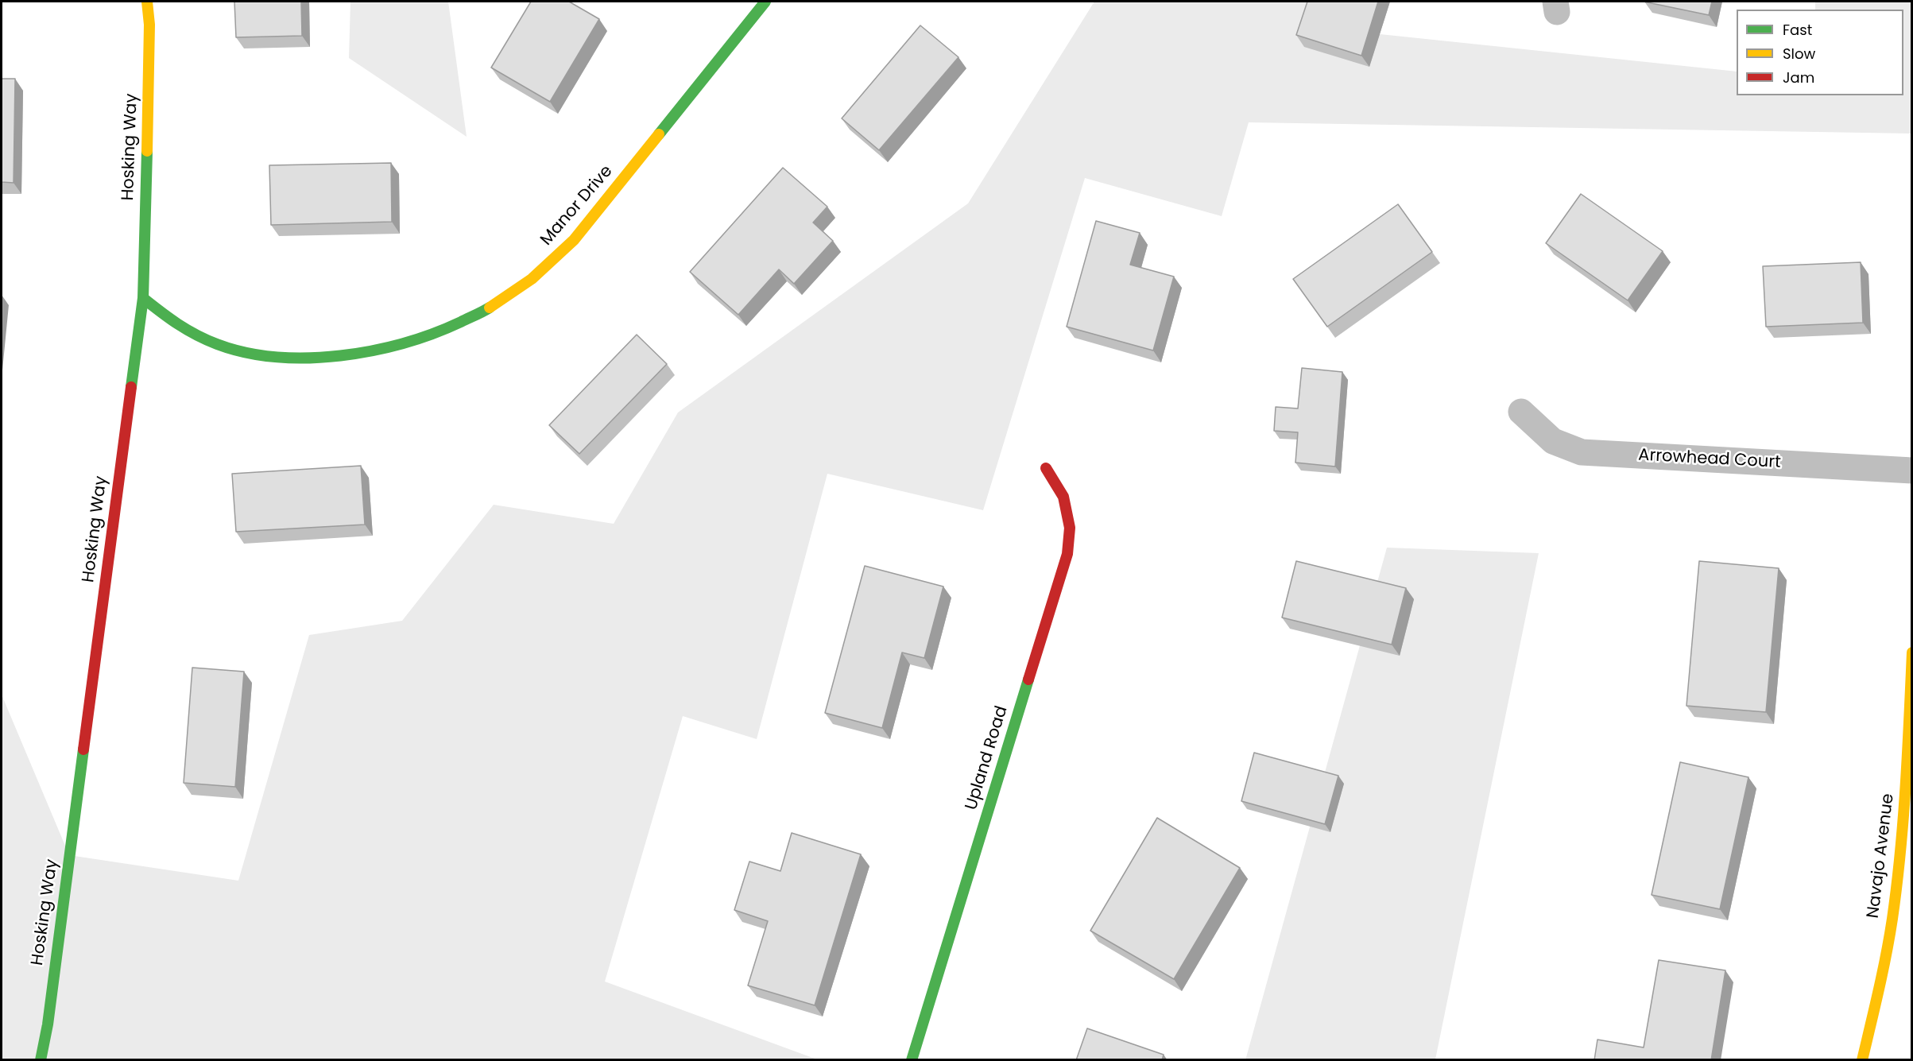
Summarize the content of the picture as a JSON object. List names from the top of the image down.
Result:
{
  "streets": {
    "street": [
      "Hosking Way",
      "Manor Drive",
      "Arrowhead Court",
      "Upland Road",
      "Navajo Avenue"
    ]
  },
  "crossings": [
    ["Hosking Way", "Manor Drive"]
  ],
  "legend": ["Fast", "Slow", "Jam"]
}
